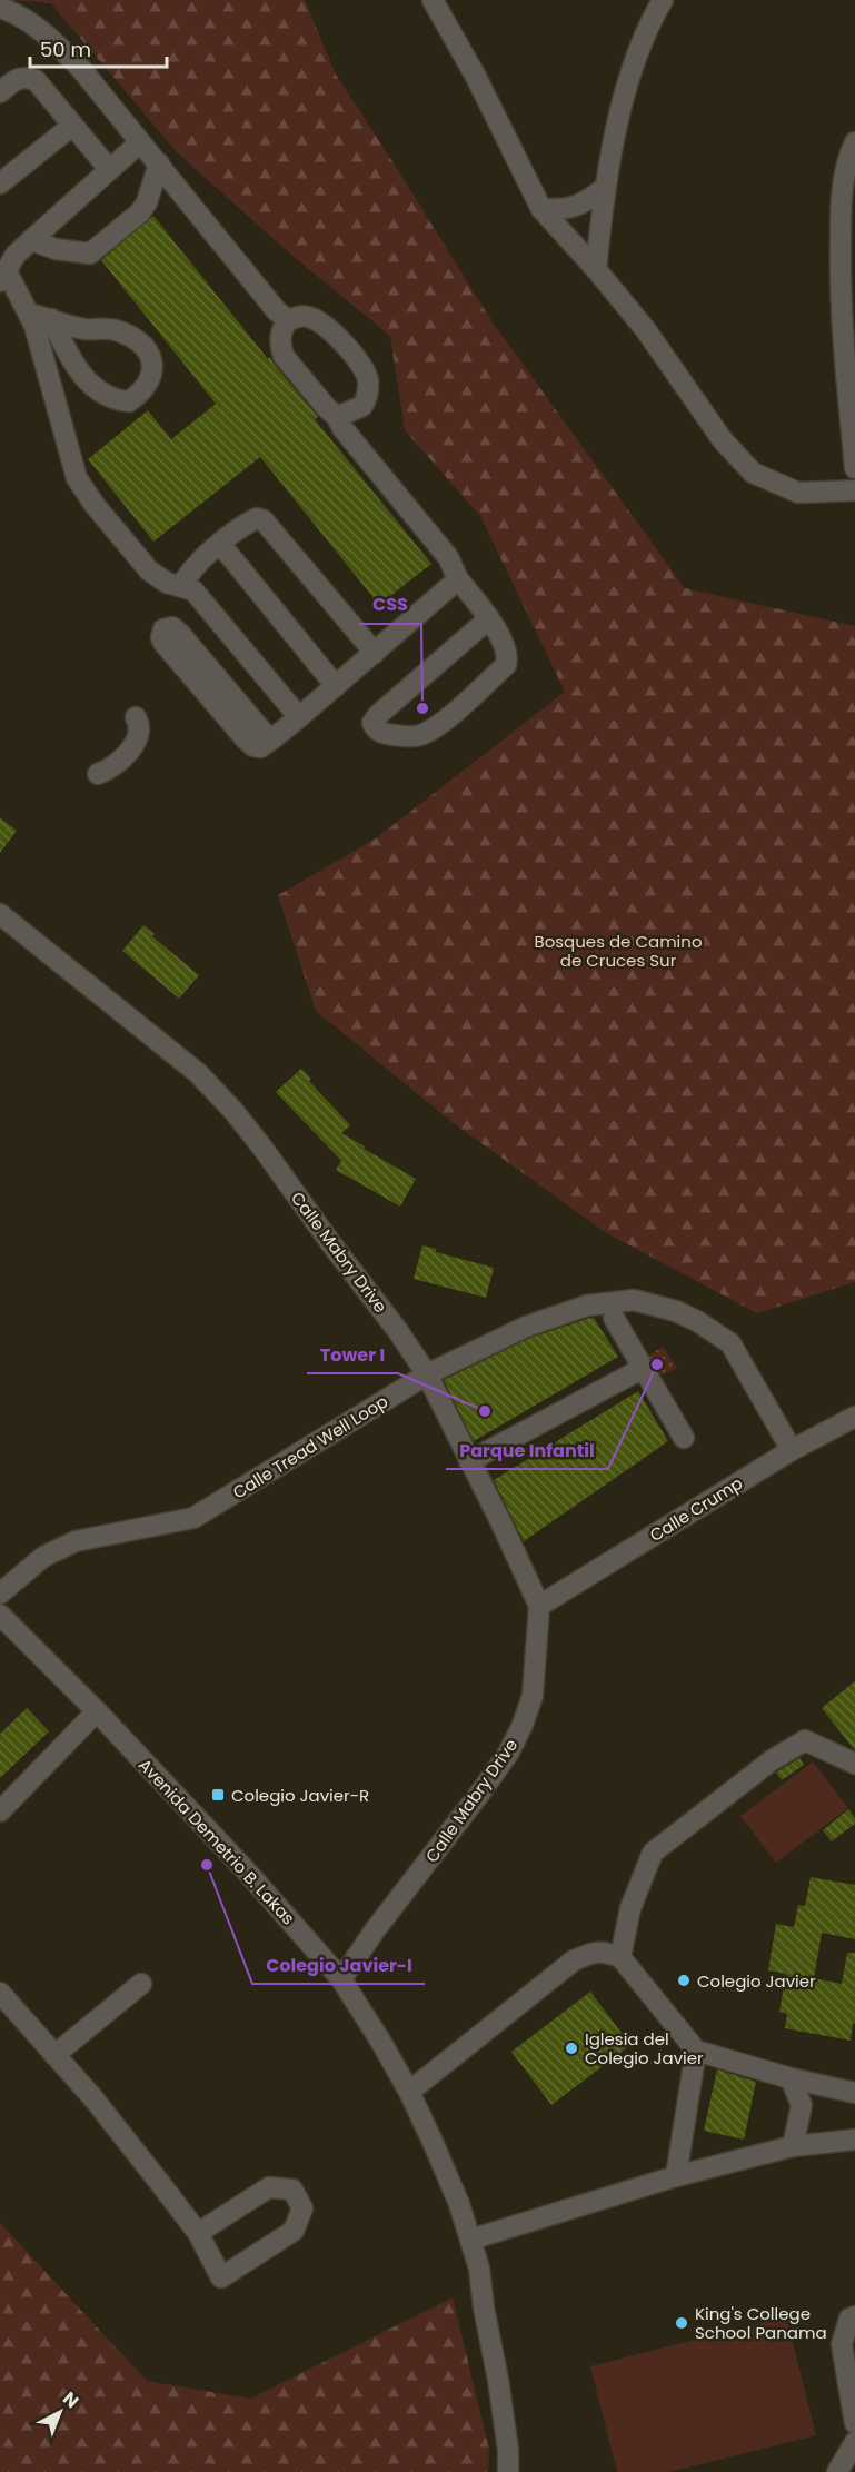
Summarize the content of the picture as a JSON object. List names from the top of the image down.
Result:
{
  "streets": {
    "street": [
      "Calle Mabry Drive",
      "Calle Tread Well Loop",
      "Calle Crump",
      "Avenida Demetrio B. Lakas"
    ]
  },
  "crossings": [
    ["Calle Mabry Drive", "Calle Tread Well Loop"],
    ["Calle Mabry Drive", "Calle Crump"],
    ["Calle Mabry Drive", "Avenida Demetrio B. Lakas"],
    ["Calle Tread Well Loop", "Calle Crump"]
  ],
  "parks": ["Bosques de Camino de Cruces Sur"],
  "places": {
    "other": [
      "CSS",
      "Parque Infantil",
      "Tower I",
      "Colegio Javier-I",
      "Colegio Javier",
      "Iglesia del Colegio Javier",
      "King's College School Panama"
    ],
    "transit": ["Colegio Javier-R"]
  },
  "scale_bar": "50 m",
  "north": "top right"
}
